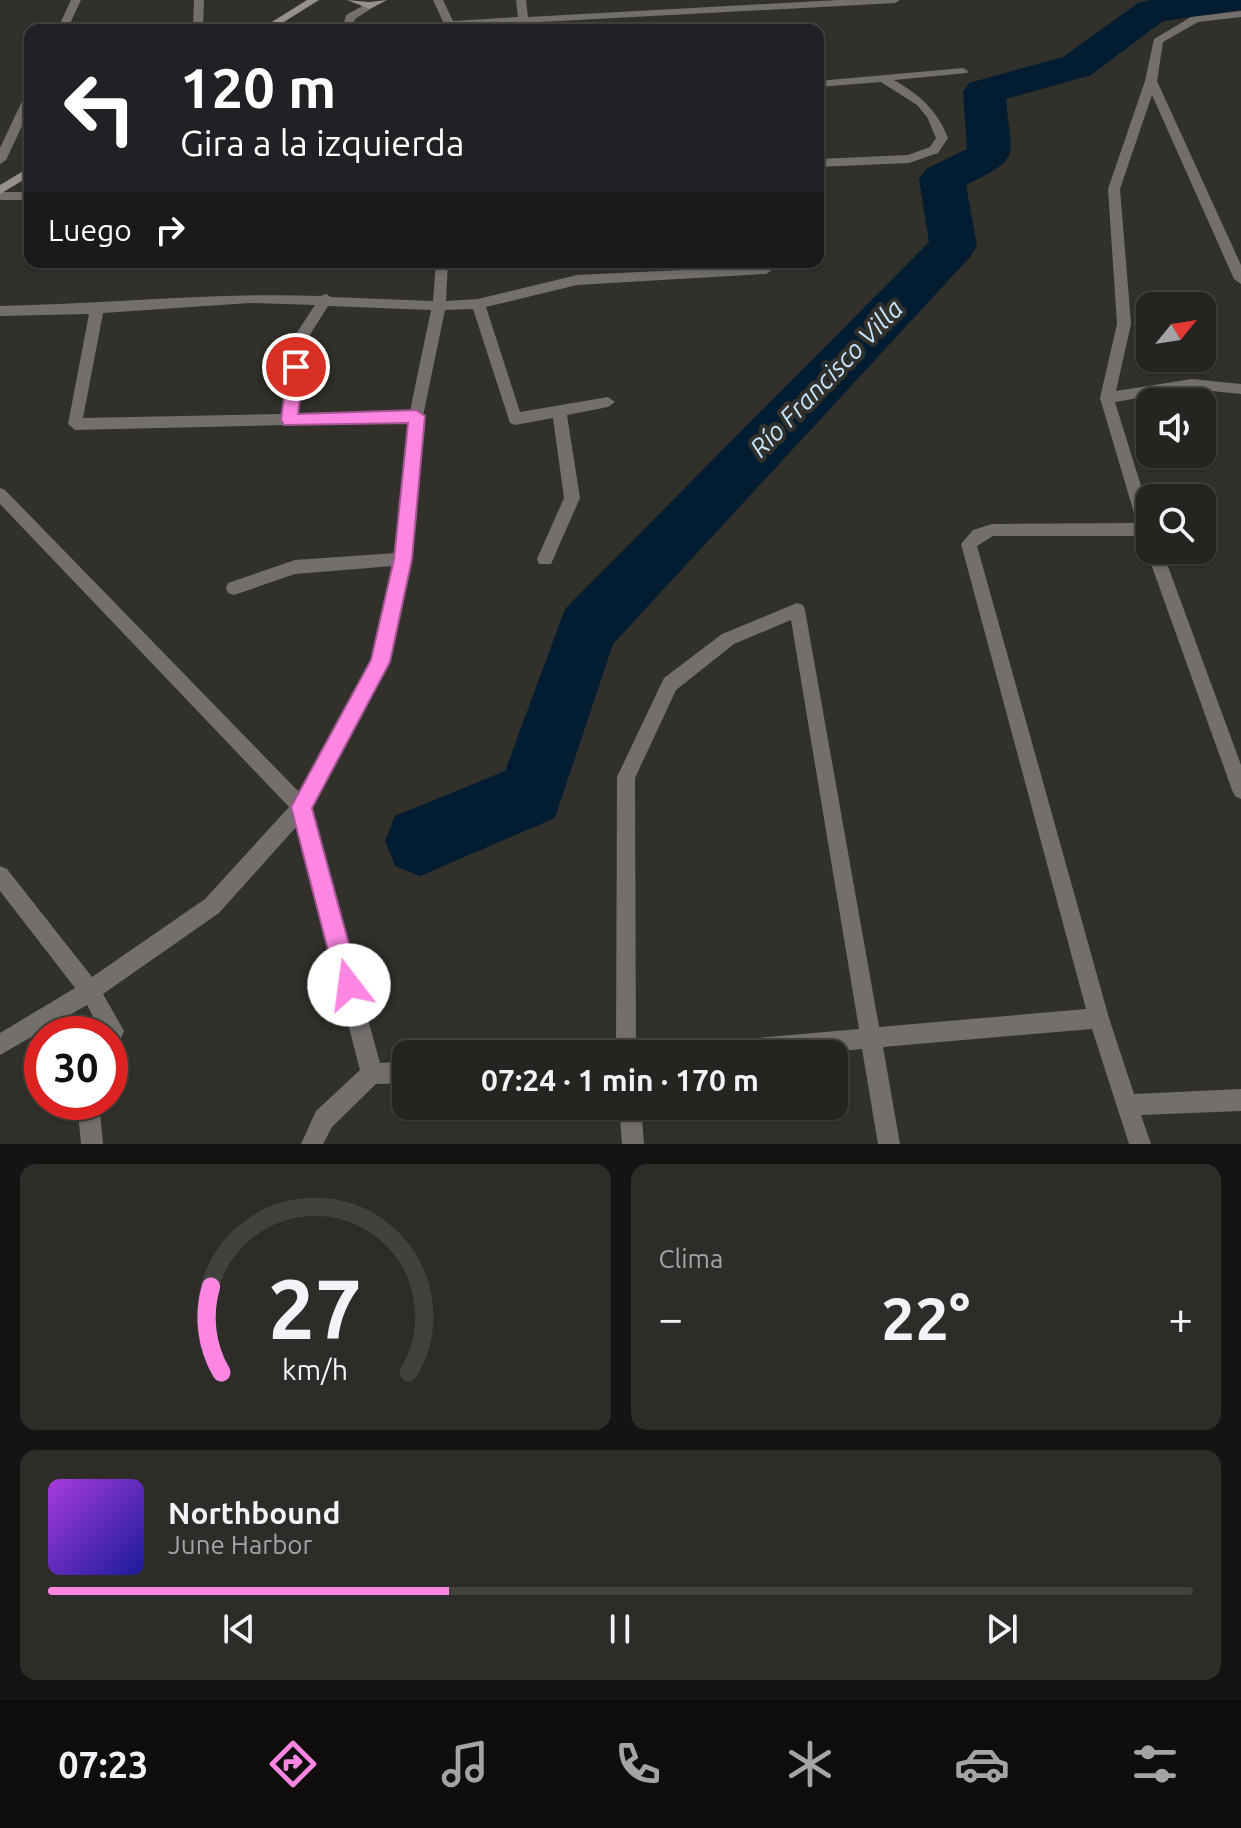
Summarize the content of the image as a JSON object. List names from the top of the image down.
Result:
{
  "water": ["Río Francisco Villa"],
  "north": "top right",
  "page": {
    "turn": ["120 m", "Gira a la izquierda"],
    "then": "Luego",
    "limit": "30",
    "trip": "07:24 · 1 min · 170 m",
    "tile": "Clima",
    "heat": ["−", "22°", "+"],
    "song": ["Northbound", "June Harbor"],
    "tabs": "07:23",
    "gauge": ["27", "km/h"]
  }
}
